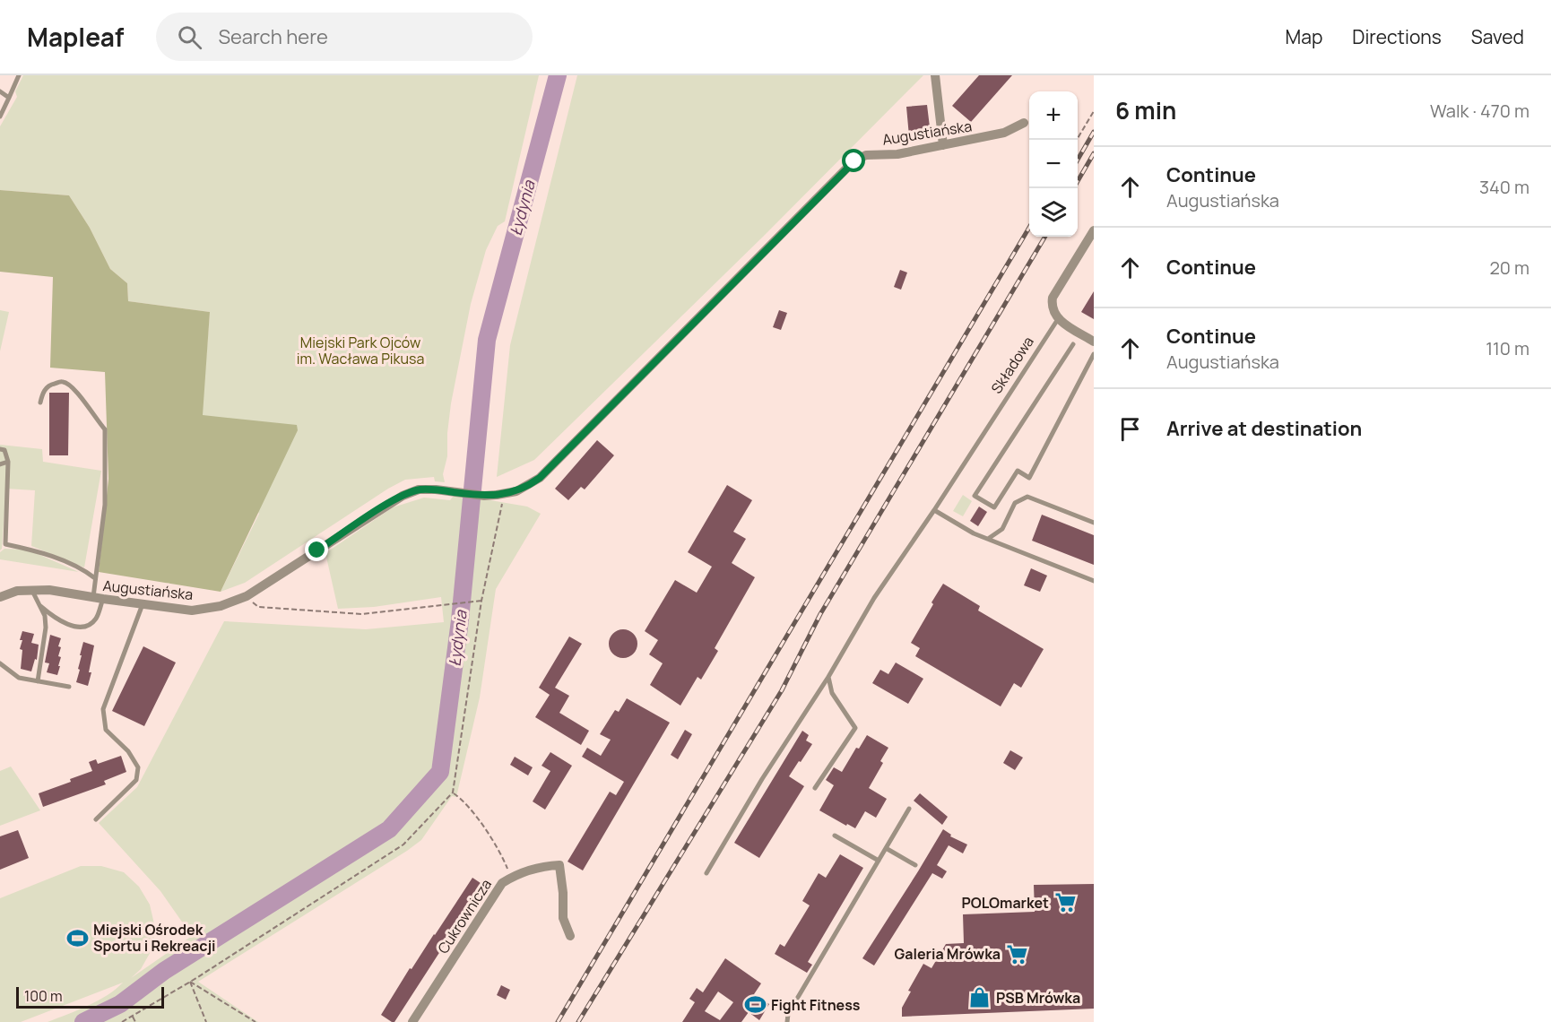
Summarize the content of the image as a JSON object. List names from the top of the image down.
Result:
{
  "streets": {
    "street": ["Augustiańska", "Cukrownicza"],
    "lane": ["Składowa"]
  },
  "water": ["Łydynia"],
  "parks": ["Miejski Park Ojców im. Wacława Pikusa"],
  "places": {
    "supermarket": ["POLOmarket", "Galeria Mrówka"],
    "sports": ["Miejski Ośrodek Sportu i Rekreacji", "Fight Fitness"],
    "shop": ["PSB Mrówka"]
  },
  "scale_bar": "100 m",
  "page": {
    "header": "Mapleaf",
    "search": "Search here",
    "nav": ["Map", "Directions", "Saved"],
    "heading": ["6 min", "Walk · 470 m"],
    "map_buttons": ["+", "−"],
    "list": [
      ["Continue", "Augustiańska", "340 m"],
      ["Continue", "20 m"],
      ["Continue", "Augustiańska", "110 m"],
      "Arrive at destination"
    ],
    "scale": "100 m"
  }
}
